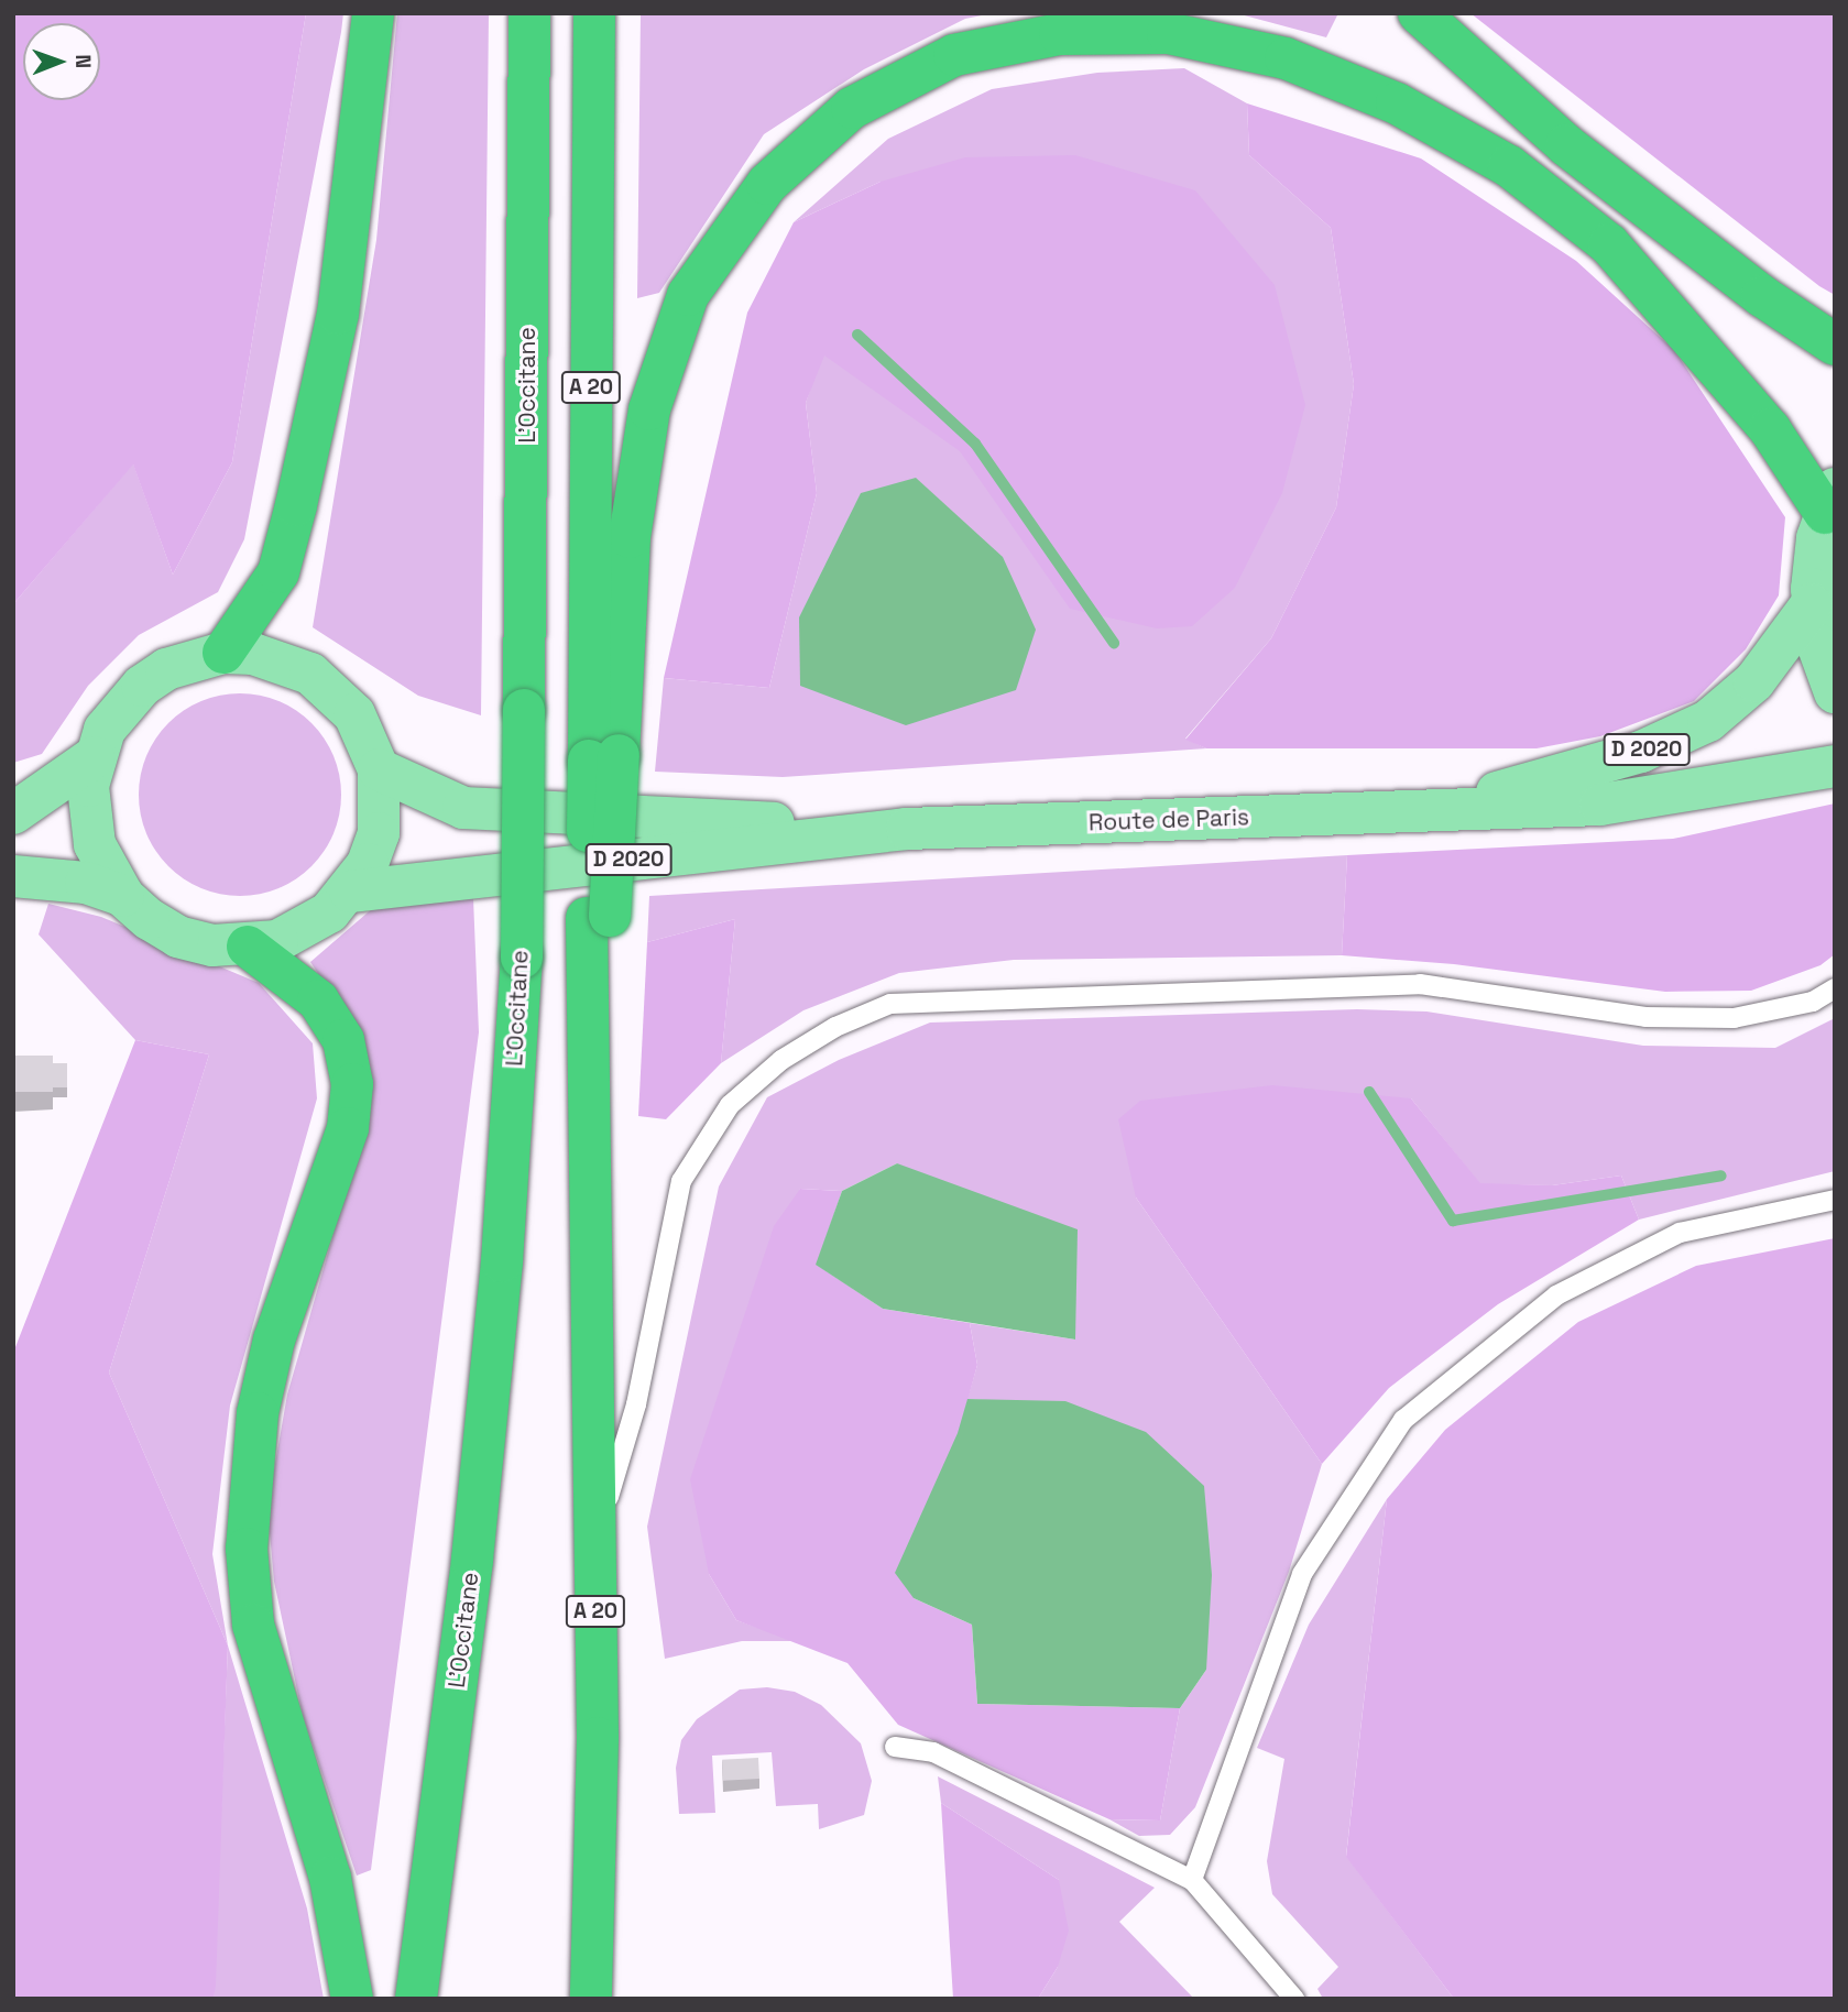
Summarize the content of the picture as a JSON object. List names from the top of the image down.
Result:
{
  "streets": {
    "highway": ["L'Occitane", "A 20"],
    "main road": ["D 2020", "Route de Paris"]
  },
  "crossings": [
    ["D 2020", "Route de Paris"]
  ],
  "north": "right"
}
